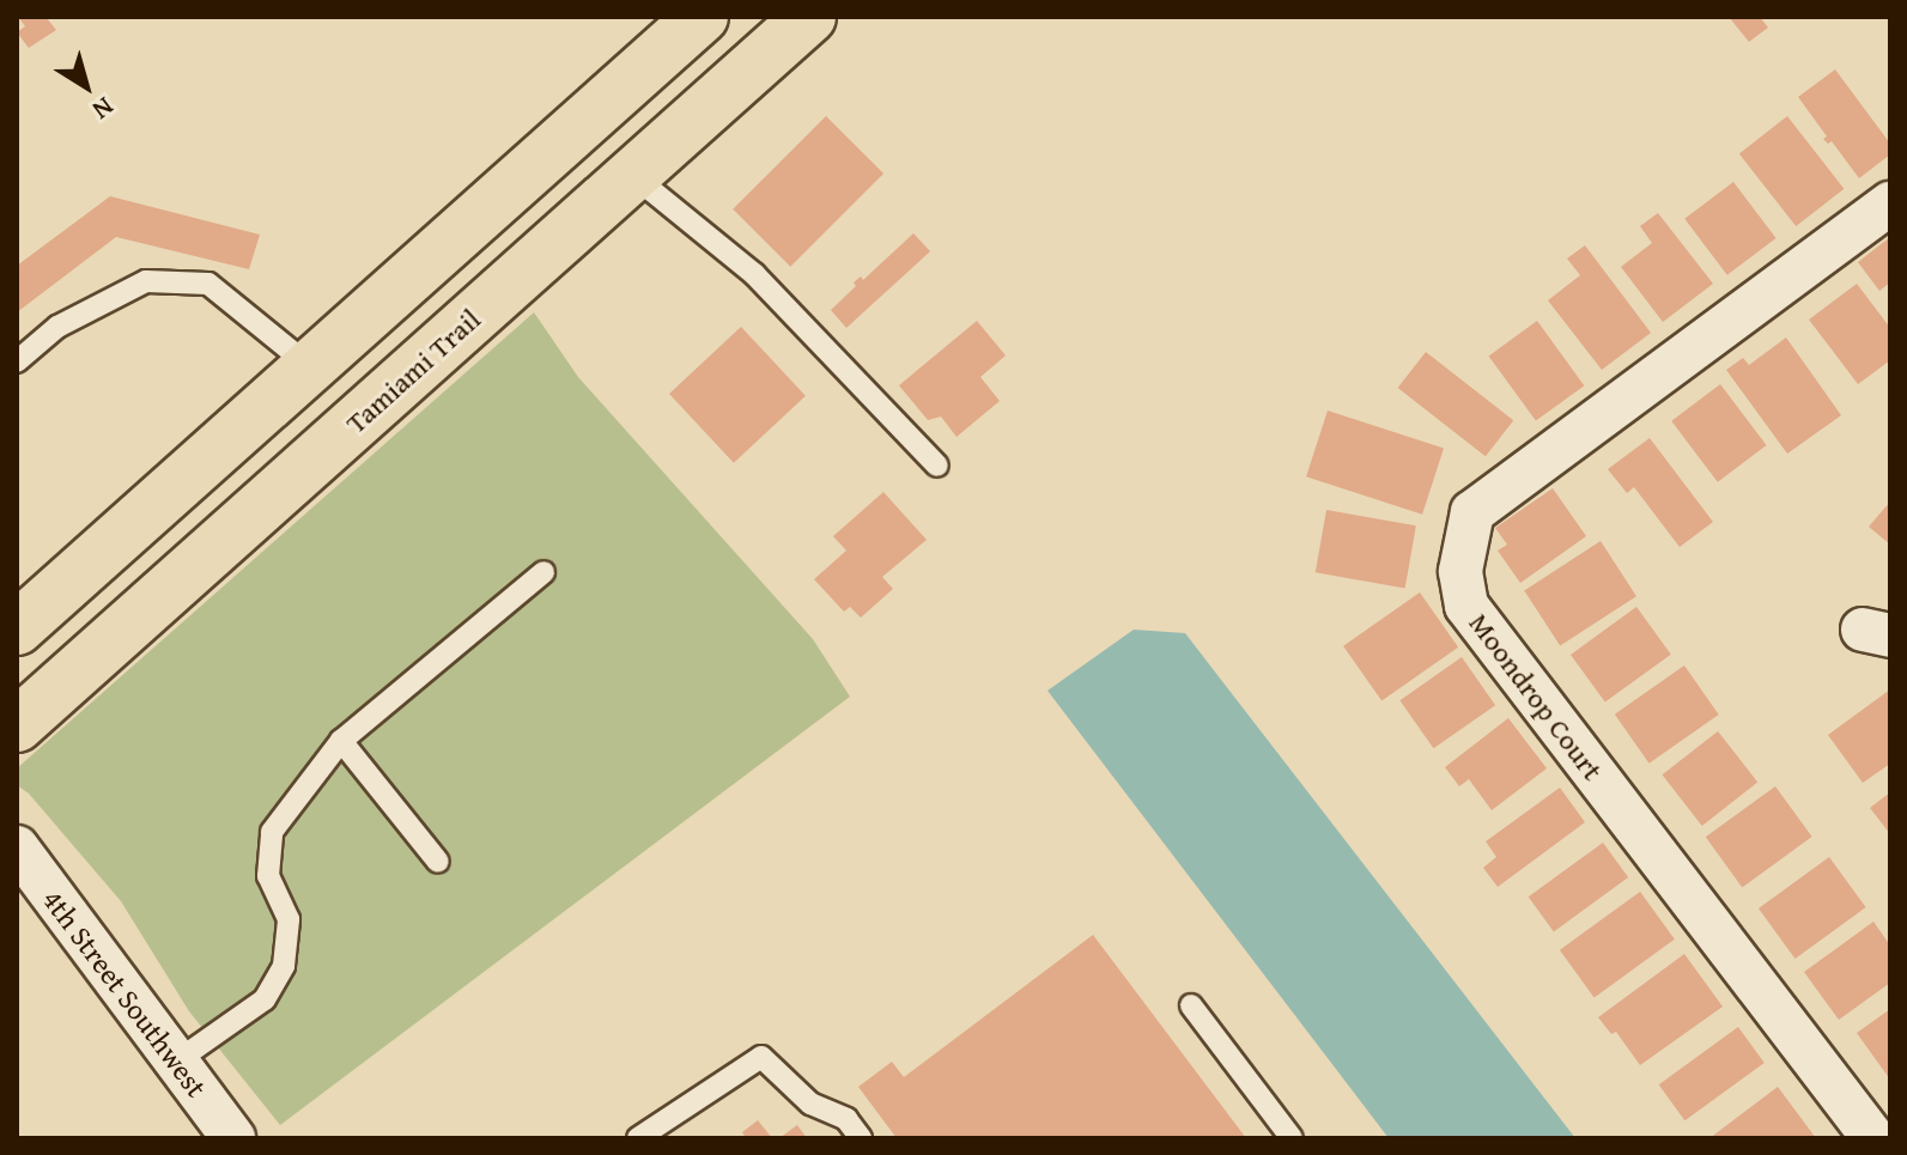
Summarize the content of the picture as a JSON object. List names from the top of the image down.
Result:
{
  "streets": {
    "main road": ["Tamiami Trail"],
    "street": ["Moondrop Court", "4th Street Southwest"]
  },
  "north": "bottom right"
}
